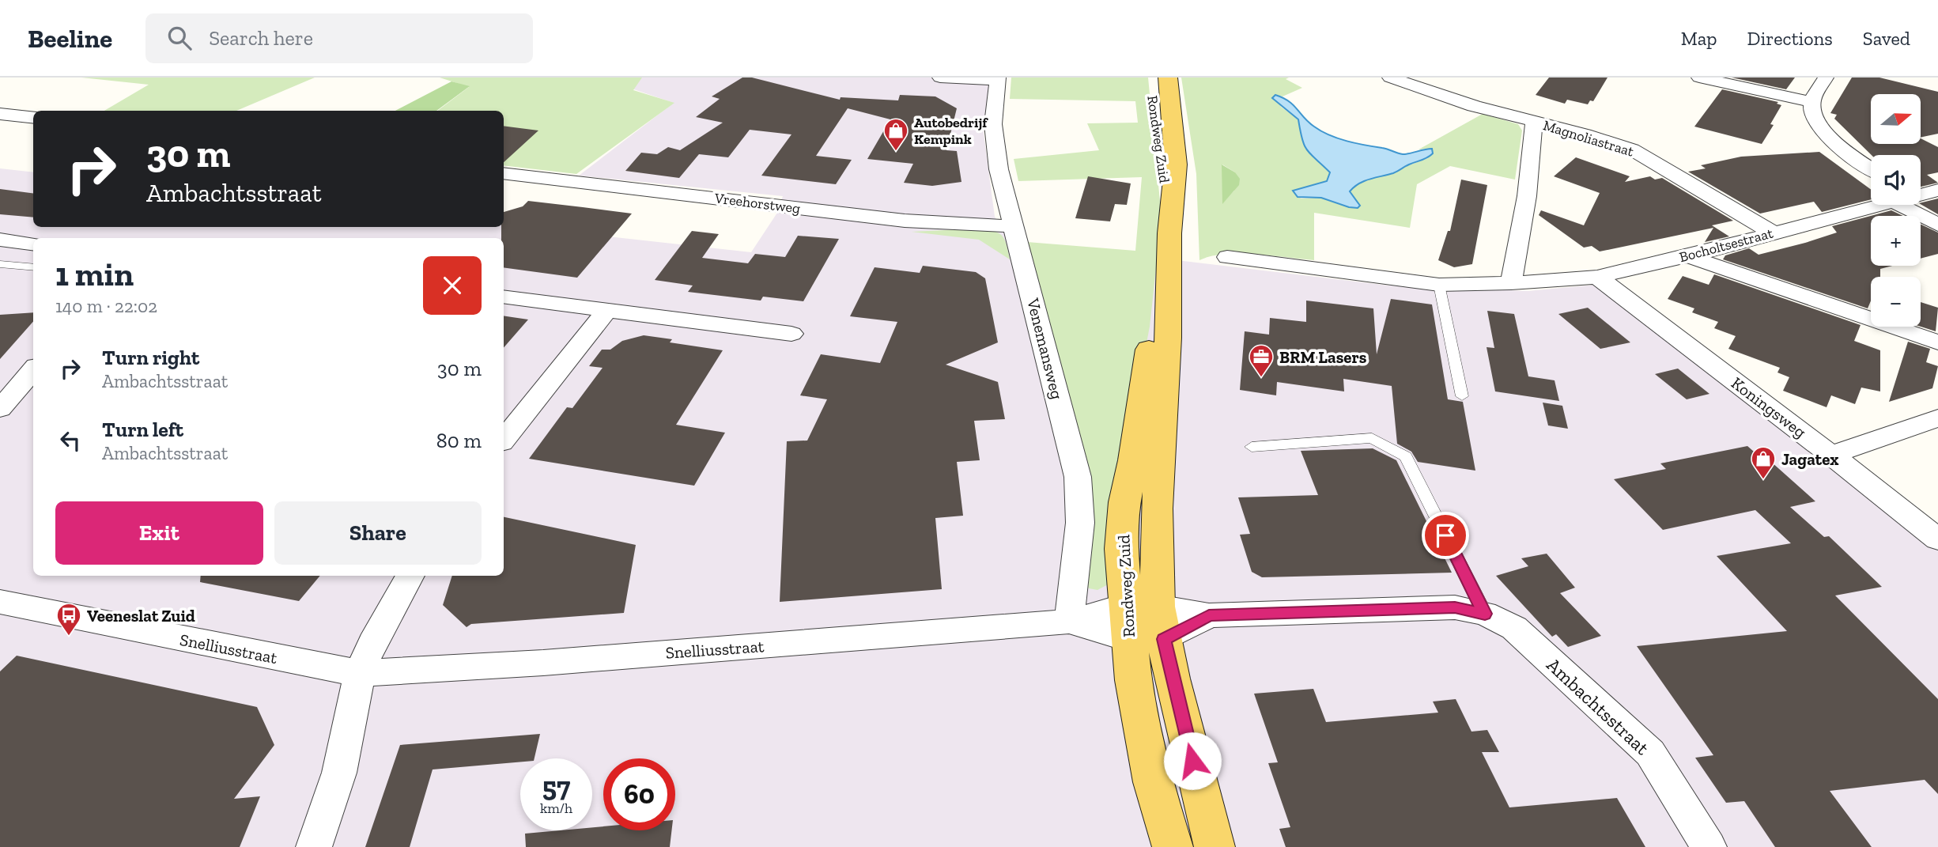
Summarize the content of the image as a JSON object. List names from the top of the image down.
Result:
{
  "streets": {
    "main road": ["Rondweg Zuid"],
    "street": [
      "Magnoliastraat",
      "Vreehorstweg",
      "Bocholtsestraat",
      "Venemansweg",
      "Koningsweg",
      "Snelliusstraat",
      "Ambachtsstraat"
    ]
  },
  "crossings": [
    ["Magnoliastraat", "Bocholtsestraat"],
    ["Rondweg Zuid", "Snelliusstraat"],
    ["Rondweg Zuid", "Ambachtsstraat"],
    ["Vreehorstweg", "Venemansweg"],
    ["Bocholtsestraat", "Koningsweg"],
    ["Venemansweg", "Snelliusstraat"],
    ["Snelliusstraat", "Ambachtsstraat"]
  ],
  "places": {
    "shop": ["Autobedrijf Kempink", "Jagatex"],
    "office": ["BRM Lasers"],
    "bus stop": ["Veeneslat Zuid"]
  },
  "north": "right",
  "page": {
    "header": "Beeline",
    "search": "Search here",
    "nav": ["Map", "Directions", "Saved"],
    "map_buttons": ["+", "−"],
    "turn": ["30 m", "Ambachtsstraat"],
    "heading": ["1 min", "140 m · 22:02"],
    "list": [
      {
        "name": "Turn right",
        "note": "Ambachtsstraat",
        "value": "30 m"
      },
      {
        "name": "Turn left",
        "note": "Ambachtsstraat",
        "value": "80 m"
      }
    ],
    "buttons": ["Exit", "Share"],
    "speed": "57 km/h",
    "limit": "60"
  }
}
